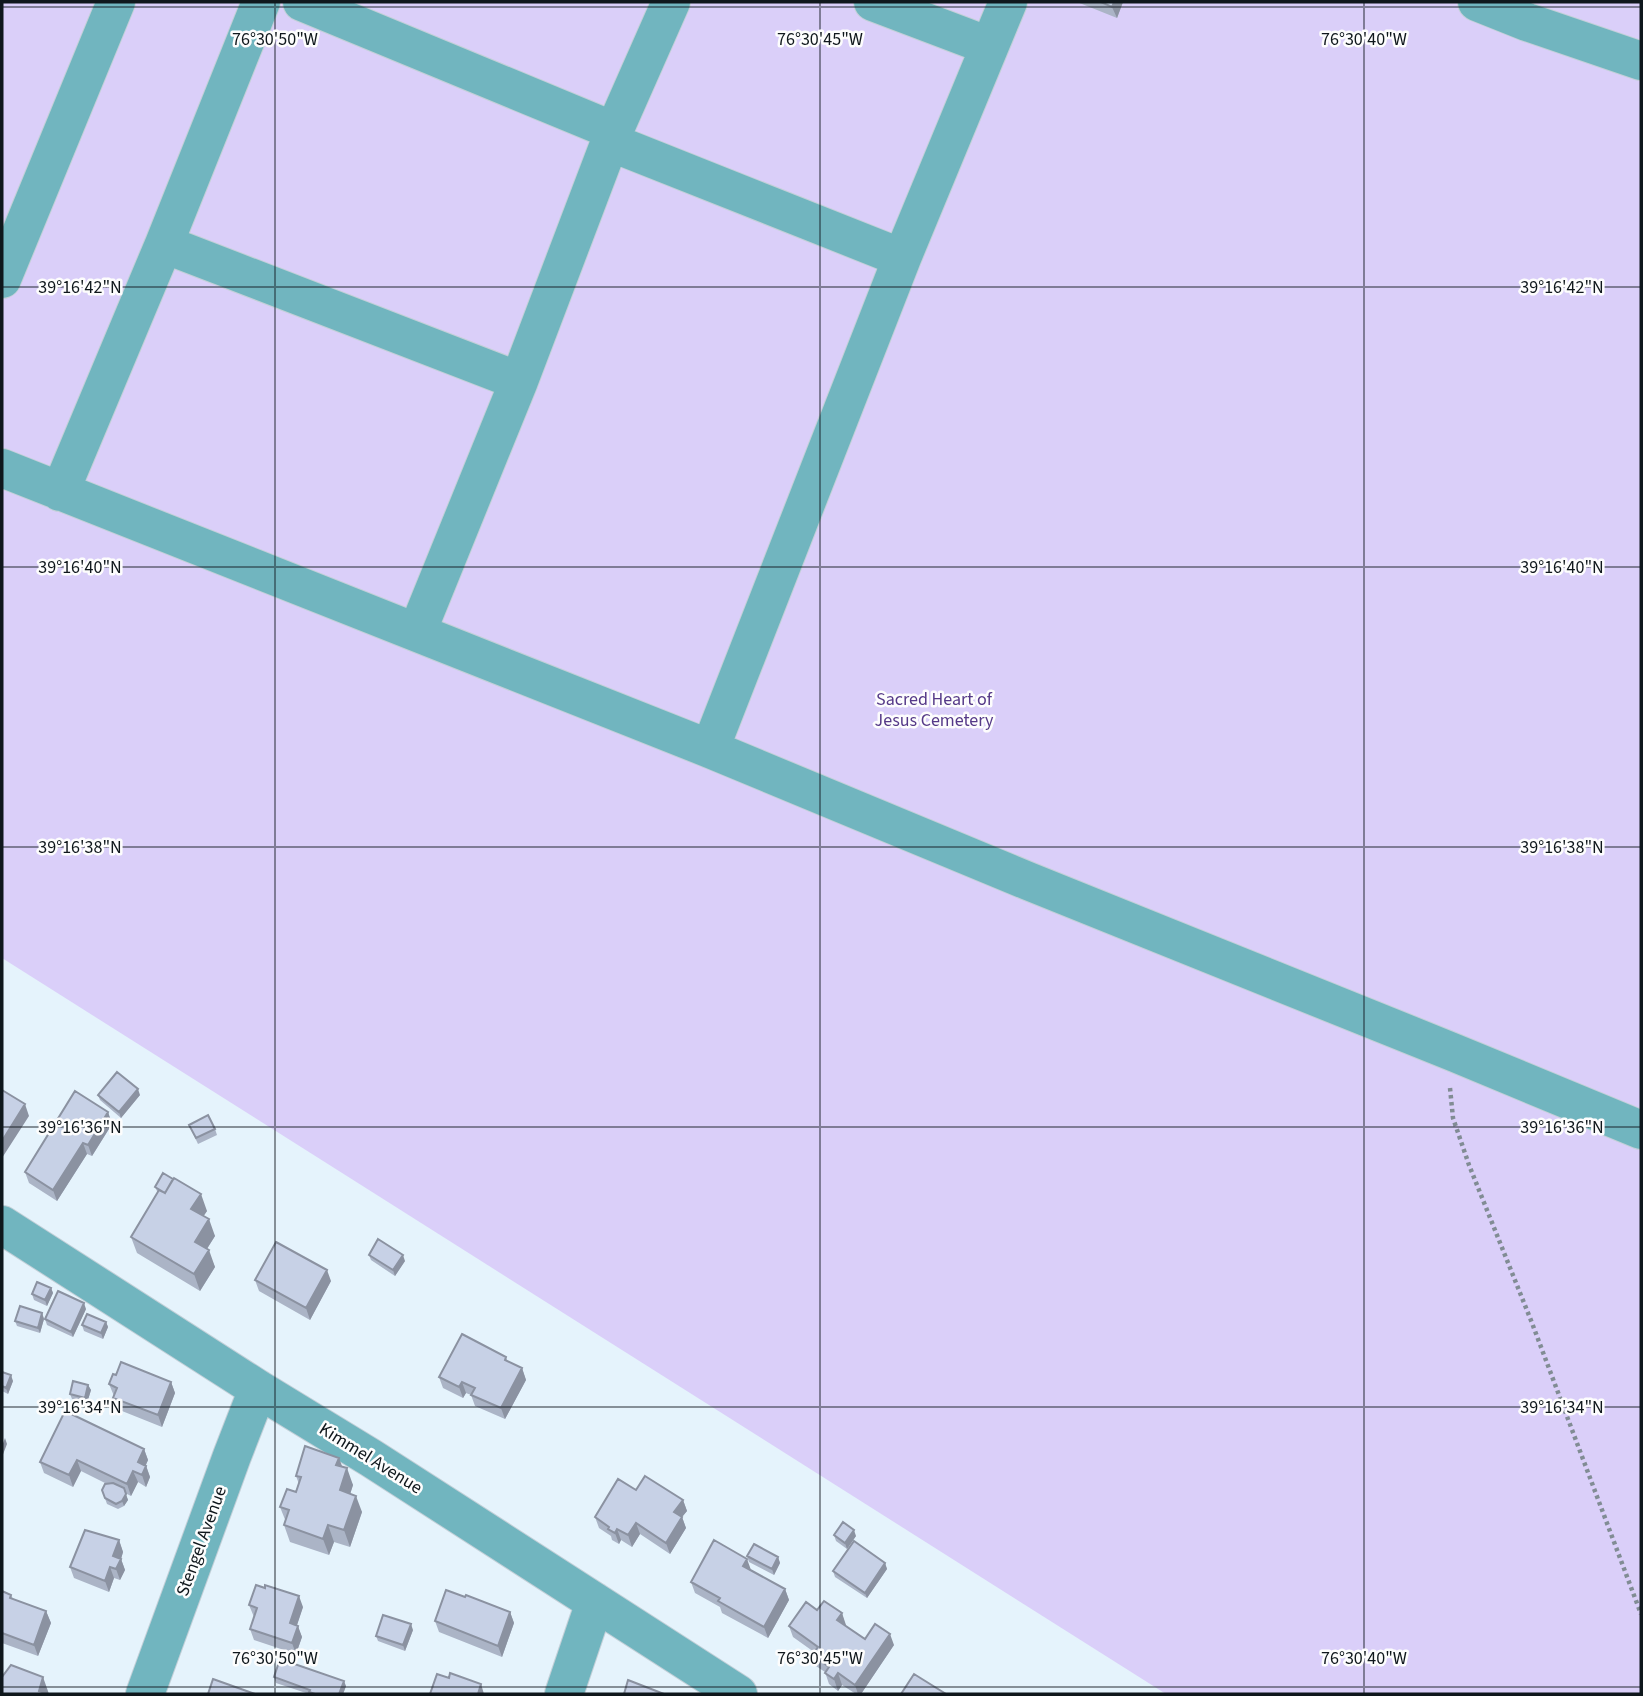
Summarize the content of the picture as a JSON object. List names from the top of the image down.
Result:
{
  "streets": {
    "street": ["Kimmel Avenue", "Stengel Avenue"]
  },
  "crossings": [
    ["Kimmel Avenue", "Stengel Avenue"]
  ],
  "parks": ["Sacred Heart of Jesus Cemetery"],
  "coordinates": [
    "76°30'50\"W",
    "76°30'45\"W",
    "76°30'40\"W",
    "39°16'42\"N",
    "39°16'40\"N",
    "39°16'38\"N",
    "39°16'36\"N",
    "39°16'34\"N"
  ]
}
